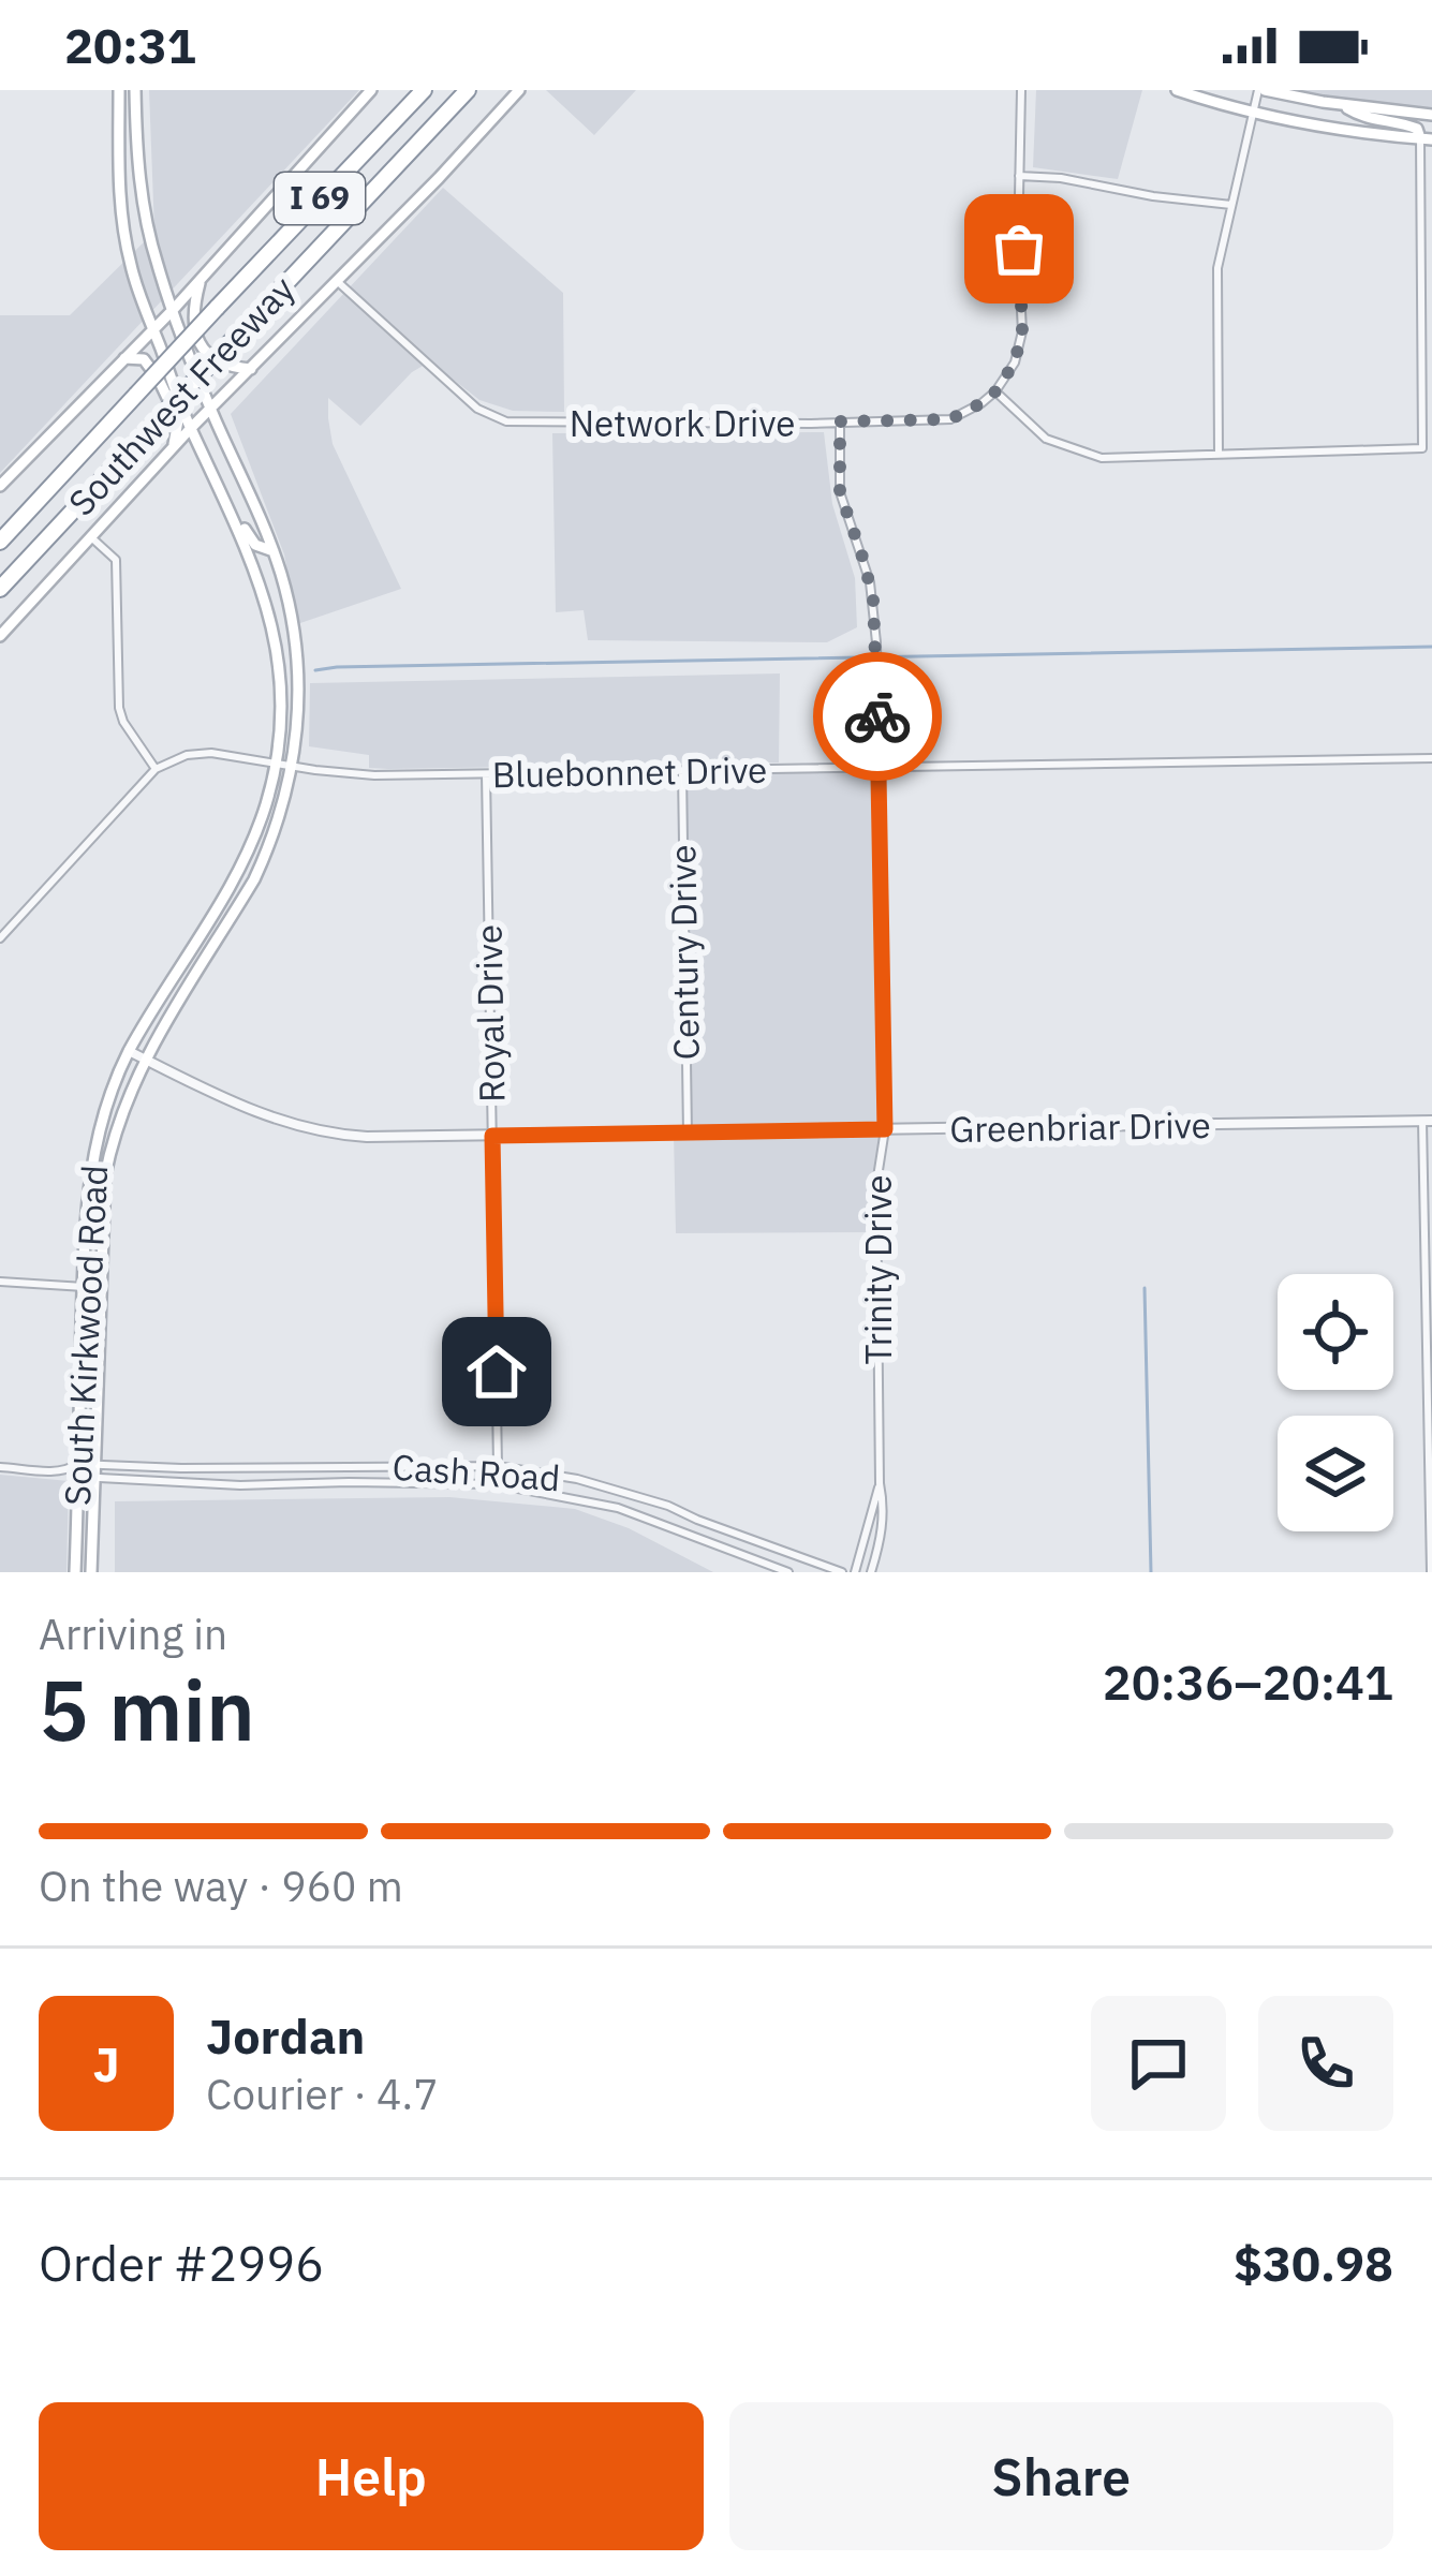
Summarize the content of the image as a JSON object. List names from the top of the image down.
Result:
{
  "streets": {
    "highway": ["I 69", "Southwest Freeway"],
    "main road": ["South Kirkwood Road"],
    "street": [
      "Network Drive",
      "Bluebonnet Drive",
      "Century Drive",
      "Royal Drive",
      "Greenbriar Drive",
      "Trinity Drive",
      "Cash Road"
    ]
  },
  "crossings": [
    ["Network Drive", "Trinity Drive"],
    ["Bluebonnet Drive", "Century Drive"],
    ["Bluebonnet Drive", "Royal Drive"],
    ["Bluebonnet Drive", "Trinity Drive"],
    ["Bluebonnet Drive", "South Kirkwood Road"],
    ["Century Drive", "Greenbriar Drive"],
    ["Royal Drive", "Greenbriar Drive"],
    ["Royal Drive", "Cash Road"],
    ["Greenbriar Drive", "Trinity Drive"],
    ["Greenbriar Drive", "South Kirkwood Road"],
    ["South Kirkwood Road", "Cash Road"]
  ],
  "page": {
    "status": "20:31",
    "heading": ["5 min", "Arriving in", "20:36–20:41"],
    "panel": [
      "Jordan",
      "Courier · 4.7",
      "Order #2996",
      "$30.98"
    ],
    "bar": "On the way · 960 m",
    "round": "J",
    "buttons": ["Help", "Share"]
  }
}
